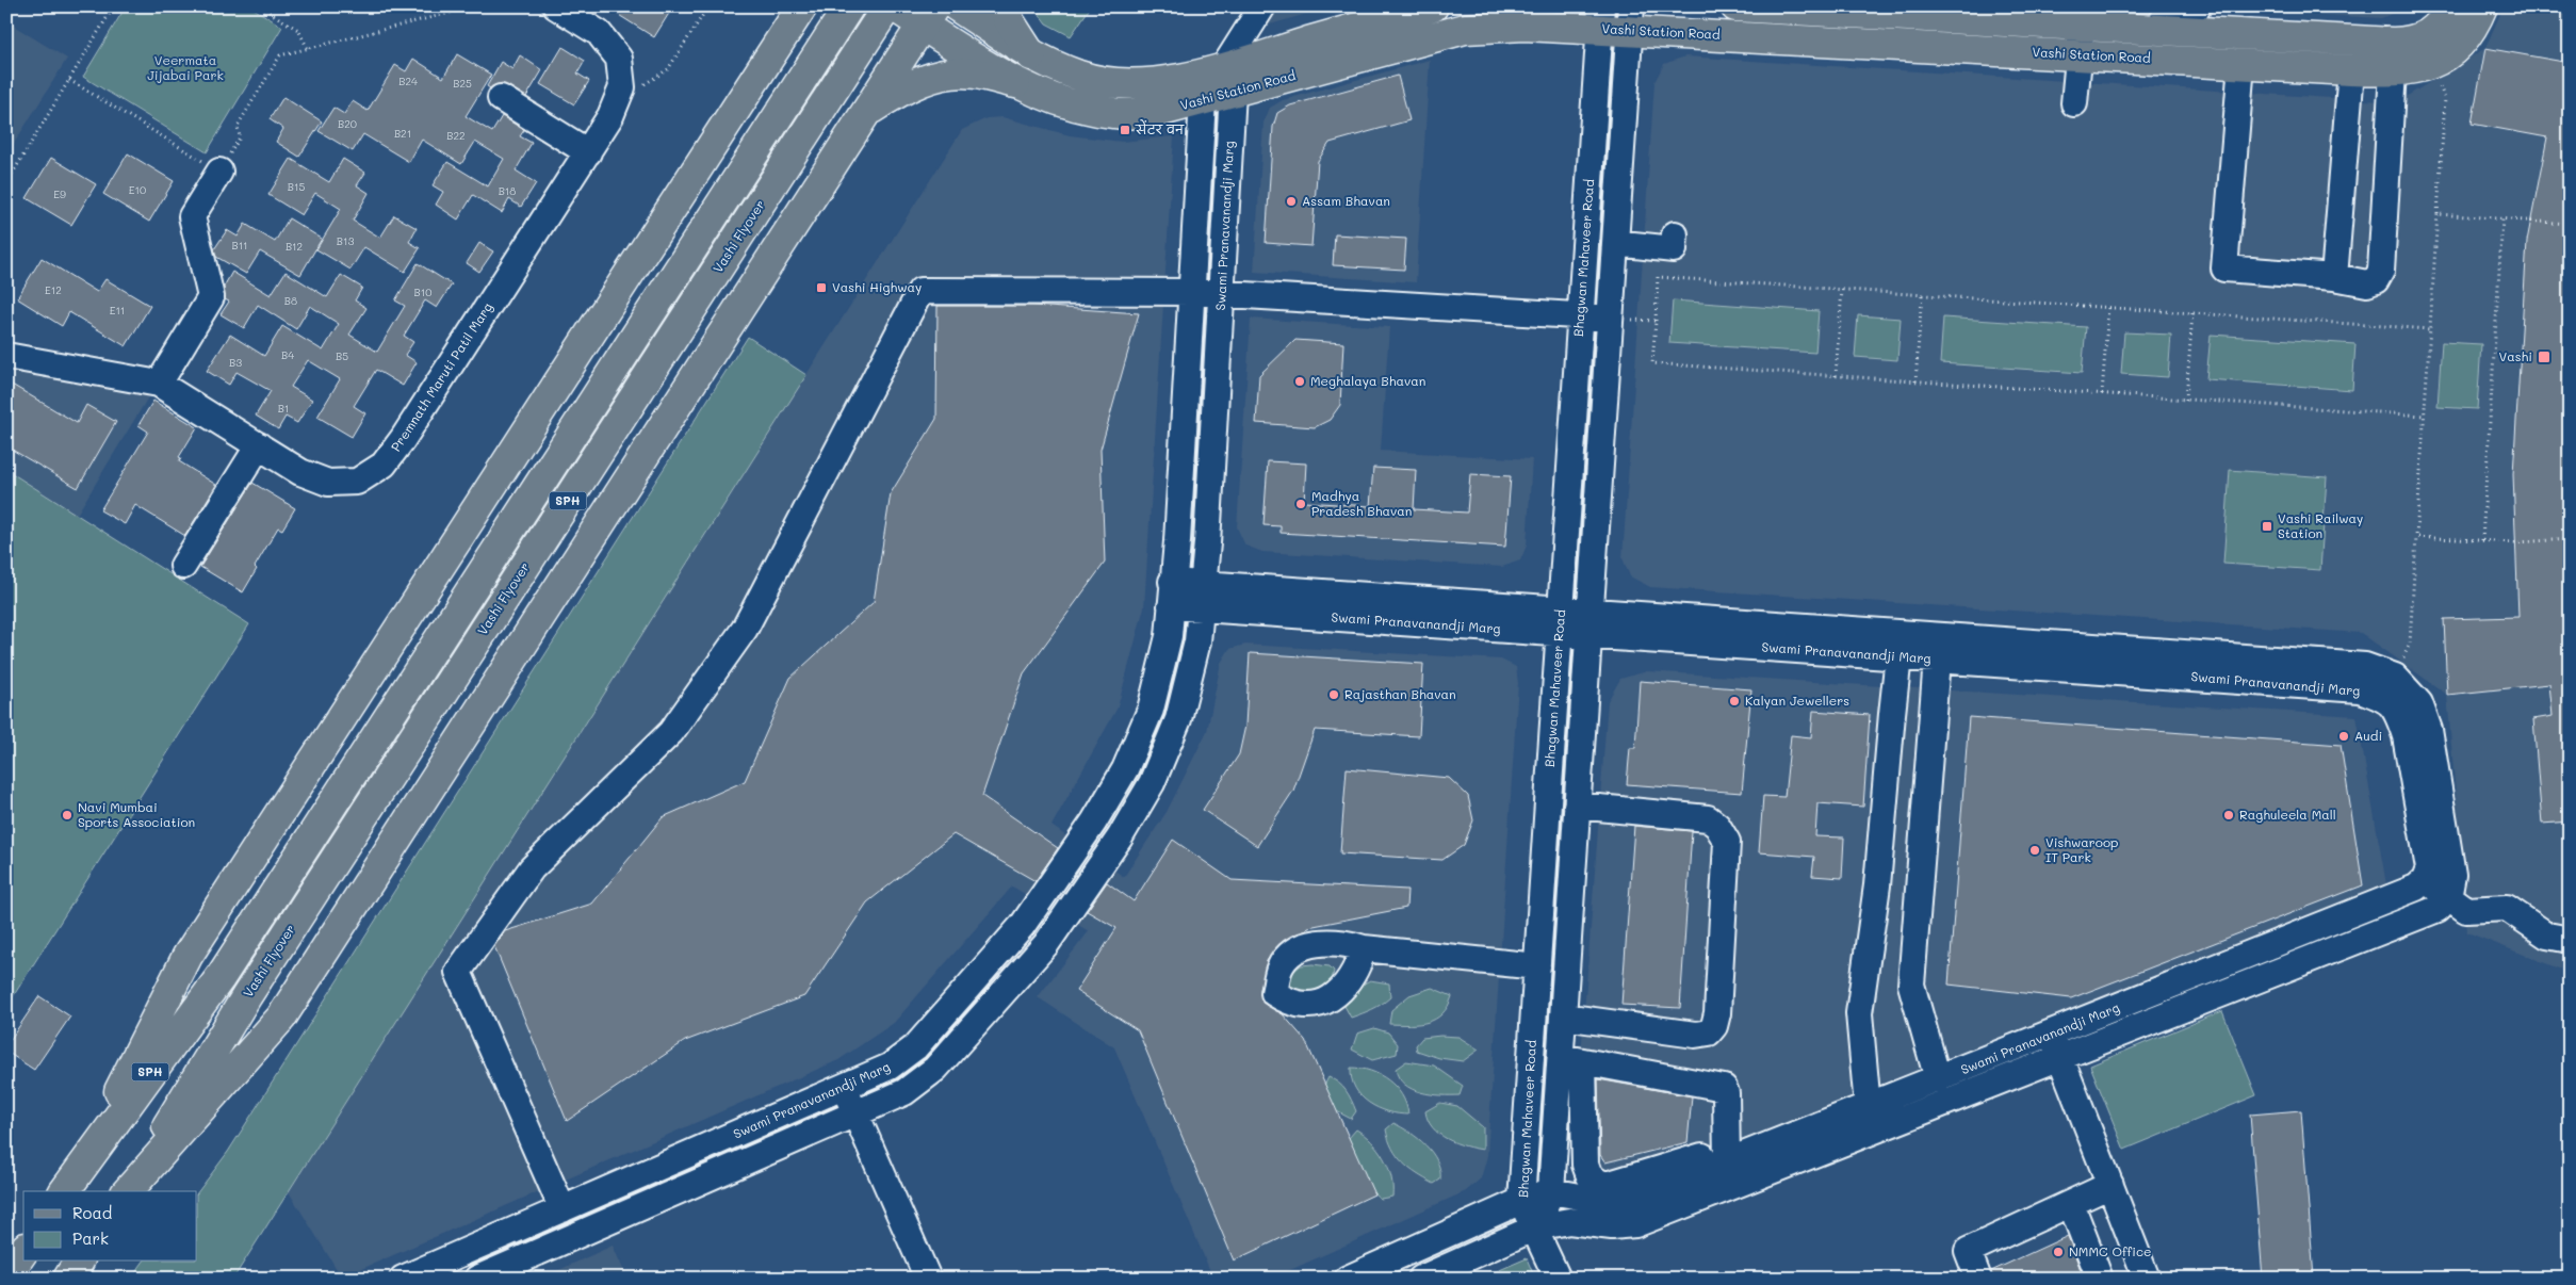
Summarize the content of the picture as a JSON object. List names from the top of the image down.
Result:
{
  "streets": {
    "main road": ["Vashi Station Road", "Vashi Flyover", "SPH"],
    "street": ["Swami Pranavanandji Marg", "Bhagwan Mahaveer Road", "Premnath Maruti Patil Marg"]
  },
  "crossings": [
    ["Vashi Station Road", "Swami Pranavanandji Marg"],
    ["Vashi Station Road", "Bhagwan Mahaveer Road"],
    ["Swami Pranavanandji Marg", "Bhagwan Mahaveer Road"]
  ],
  "parks": ["Veermata Jijabai Park"],
  "places": {
    "transit": [
      "सेंटर वन",
      "Vashi Highway",
      "Vashi",
      "Vashi Railway Station"
    ],
    "other": [
      "Assam Bhavan",
      "Meghalaya Bhavan",
      "Madhya Pradesh Bhavan",
      "Rajasthan Bhavan",
      "Kalyan Jewellers",
      "Audi",
      "Navi Mumbai Sports Association",
      "Raghuleela Mall",
      "Vishwaroop IT Park",
      "NMMC Office"
    ]
  },
  "house_numbers": [
    "B24",
    "B25",
    "B20",
    "B21",
    "B22",
    "B15",
    "E10",
    "B18",
    "E9",
    "B13",
    "B11",
    "B12",
    "E12",
    "B10",
    "B8",
    "E11",
    "B4",
    "B5",
    "B3",
    "B1"
  ],
  "legend": ["Road", "Park"]
}
